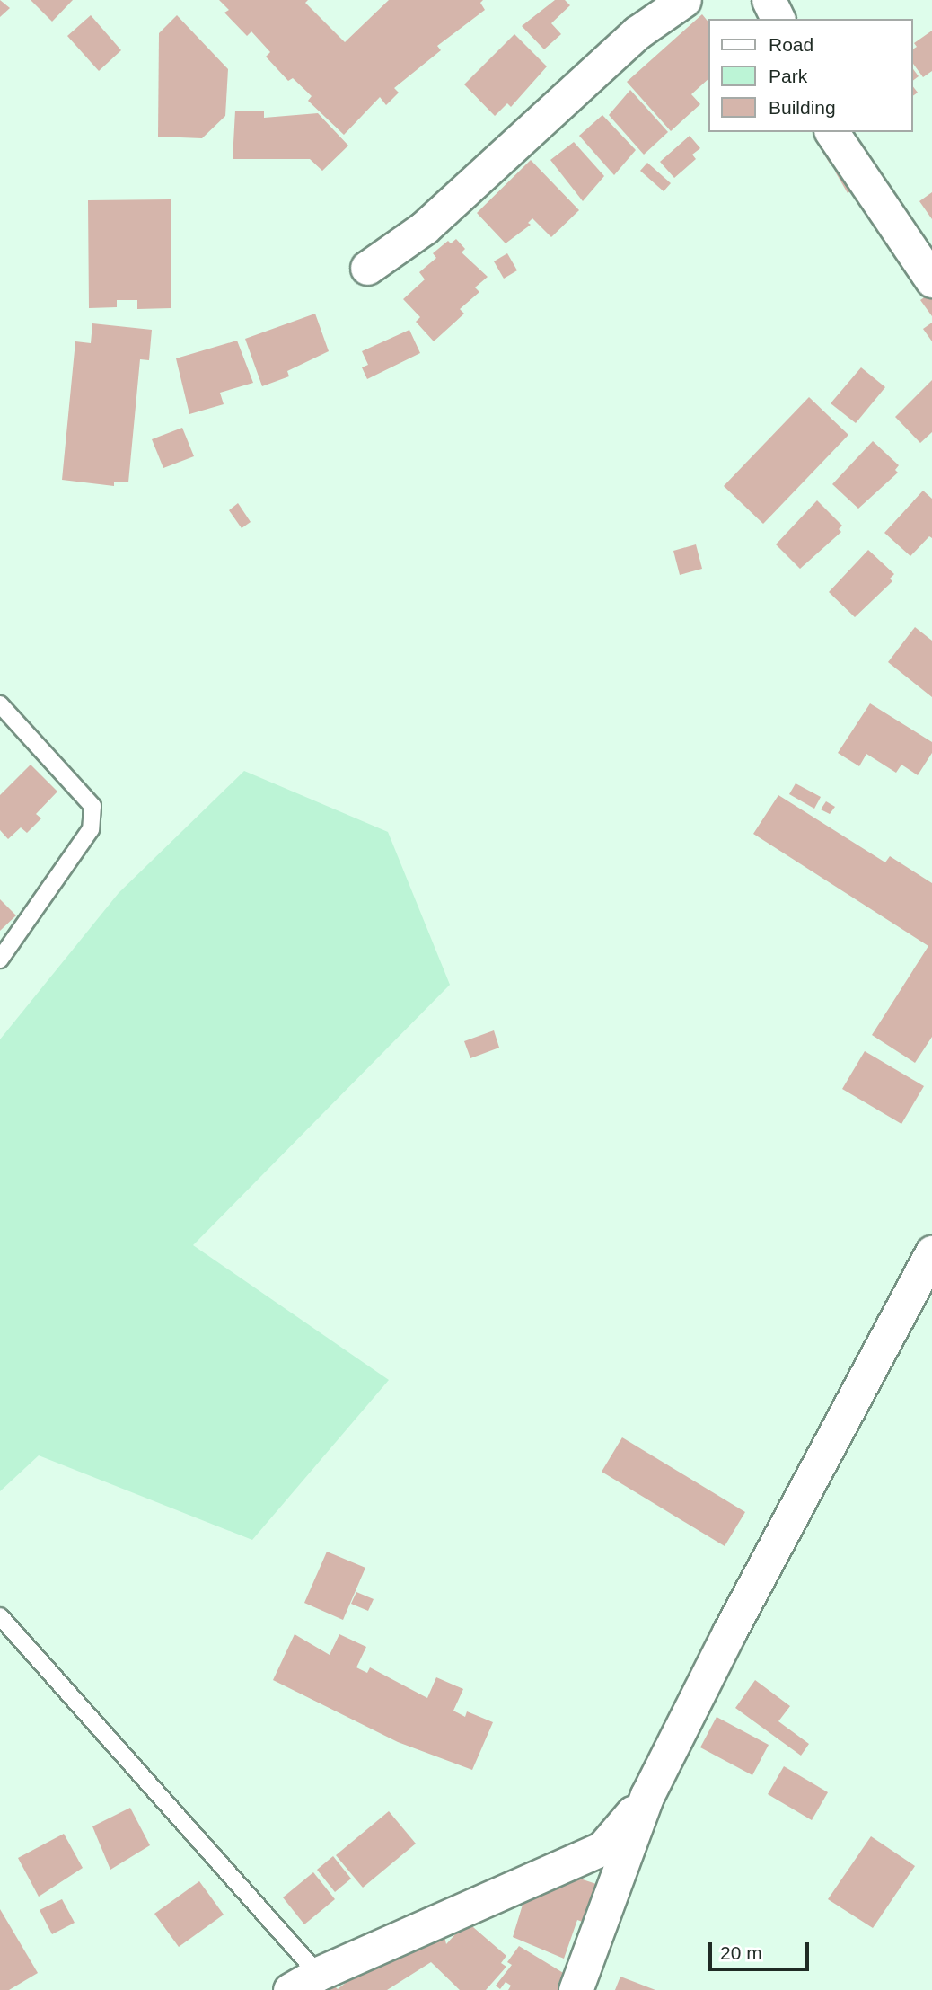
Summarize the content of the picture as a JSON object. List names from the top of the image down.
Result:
{
  "legend": ["Road", "Park", "Building"],
  "scale_bar": "20 m"
}
